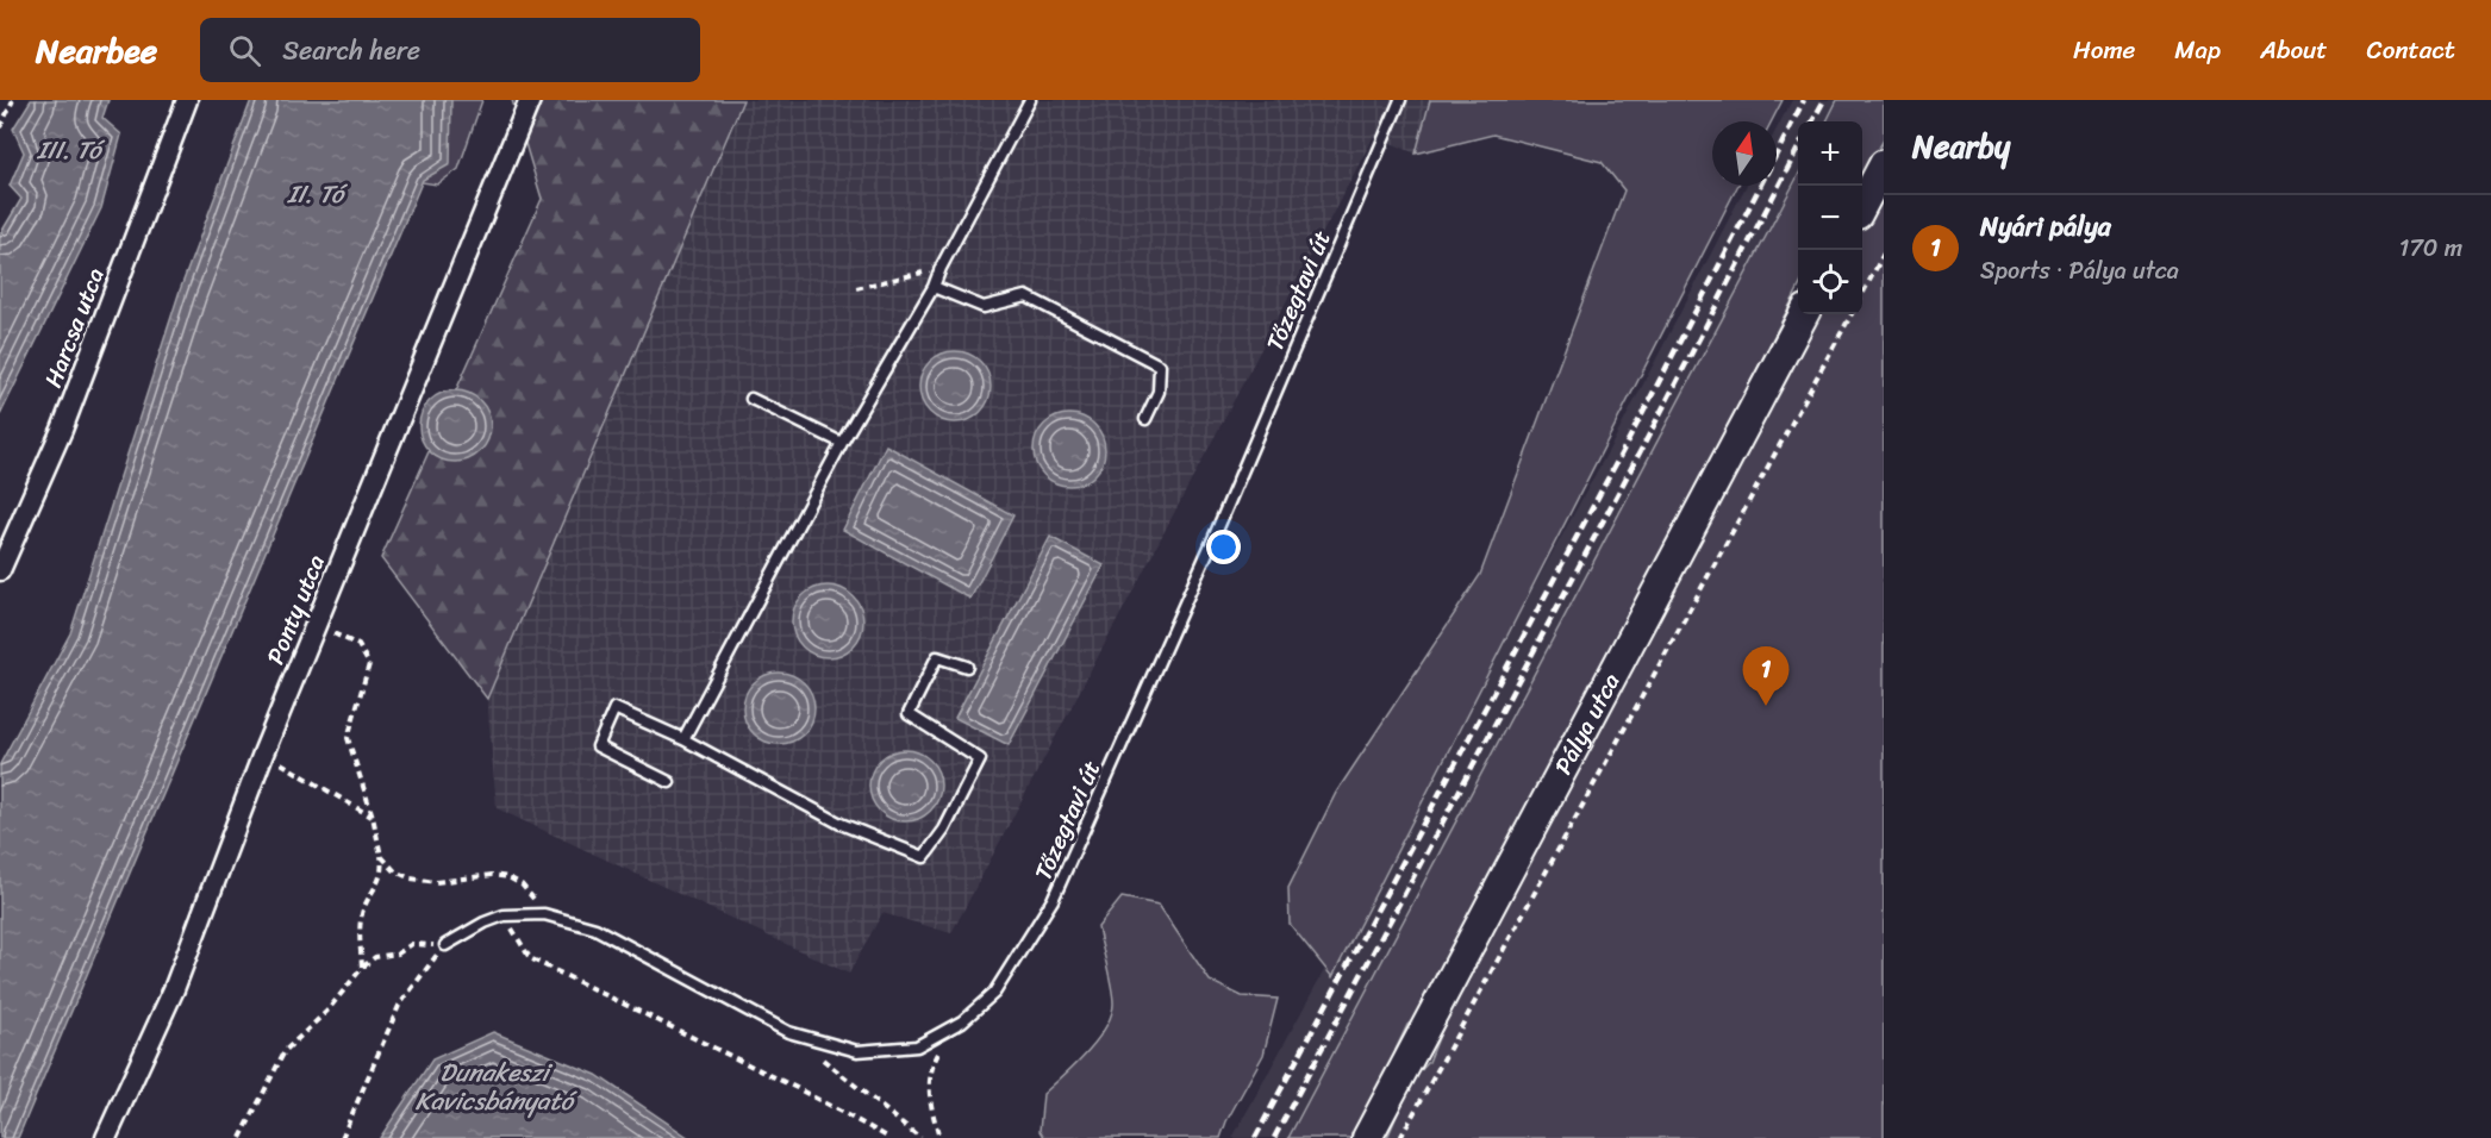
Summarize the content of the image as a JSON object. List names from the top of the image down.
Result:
{
  "streets": {
    "street": ["Harcsa utca", "Ponty utca", "Pálya utca"],
    "lane": ["Tőzegtavi út"]
  },
  "water": ["III. Tó", "II. Tó", "Dunakeszi Kavicsbányató"],
  "north": "top",
  "page": {
    "header": "Nearbee",
    "search": "Search here",
    "nav": [
      "Home",
      "Map",
      "About",
      "Contact"
    ],
    "heading": "Nearby",
    "map_buttons": ["+", "−"],
    "list": [
      {
        "mark": "1",
        "name": "Nyári pálya",
        "note": "Sports · Pálya utca",
        "value": "170 m"
      }
    ],
    "pins": "1"
  }
}
